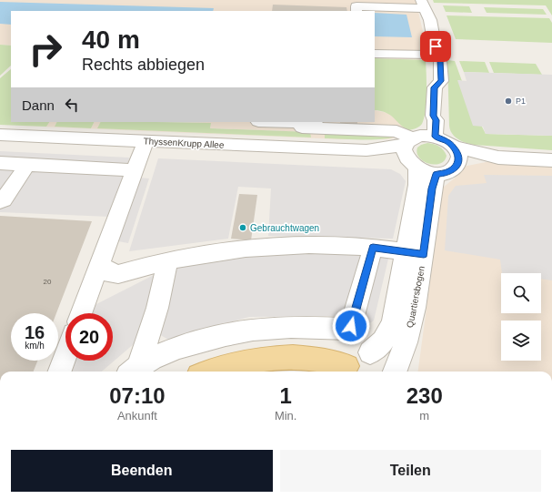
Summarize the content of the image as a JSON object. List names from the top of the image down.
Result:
{
  "streets": {
    "street": ["ThyssenKrupp Allee", "Quartiersbogen"]
  },
  "crossings": [
    ["ThyssenKrupp Allee", "Quartiersbogen"]
  ],
  "places": ["P1", "Gebrauchtwagen"],
  "house_numbers": ["20"],
  "page": {
    "turn": ["40 m", "Rechts abbiegen"],
    "then": "Dann",
    "speed": "16 km/h",
    "limit": "20",
    "eta": [
      "07:10",
      "Ankunft",
      "1",
      "Min.",
      "230",
      "m"
    ],
    "buttons": ["Beenden", "Teilen"]
  }
}
